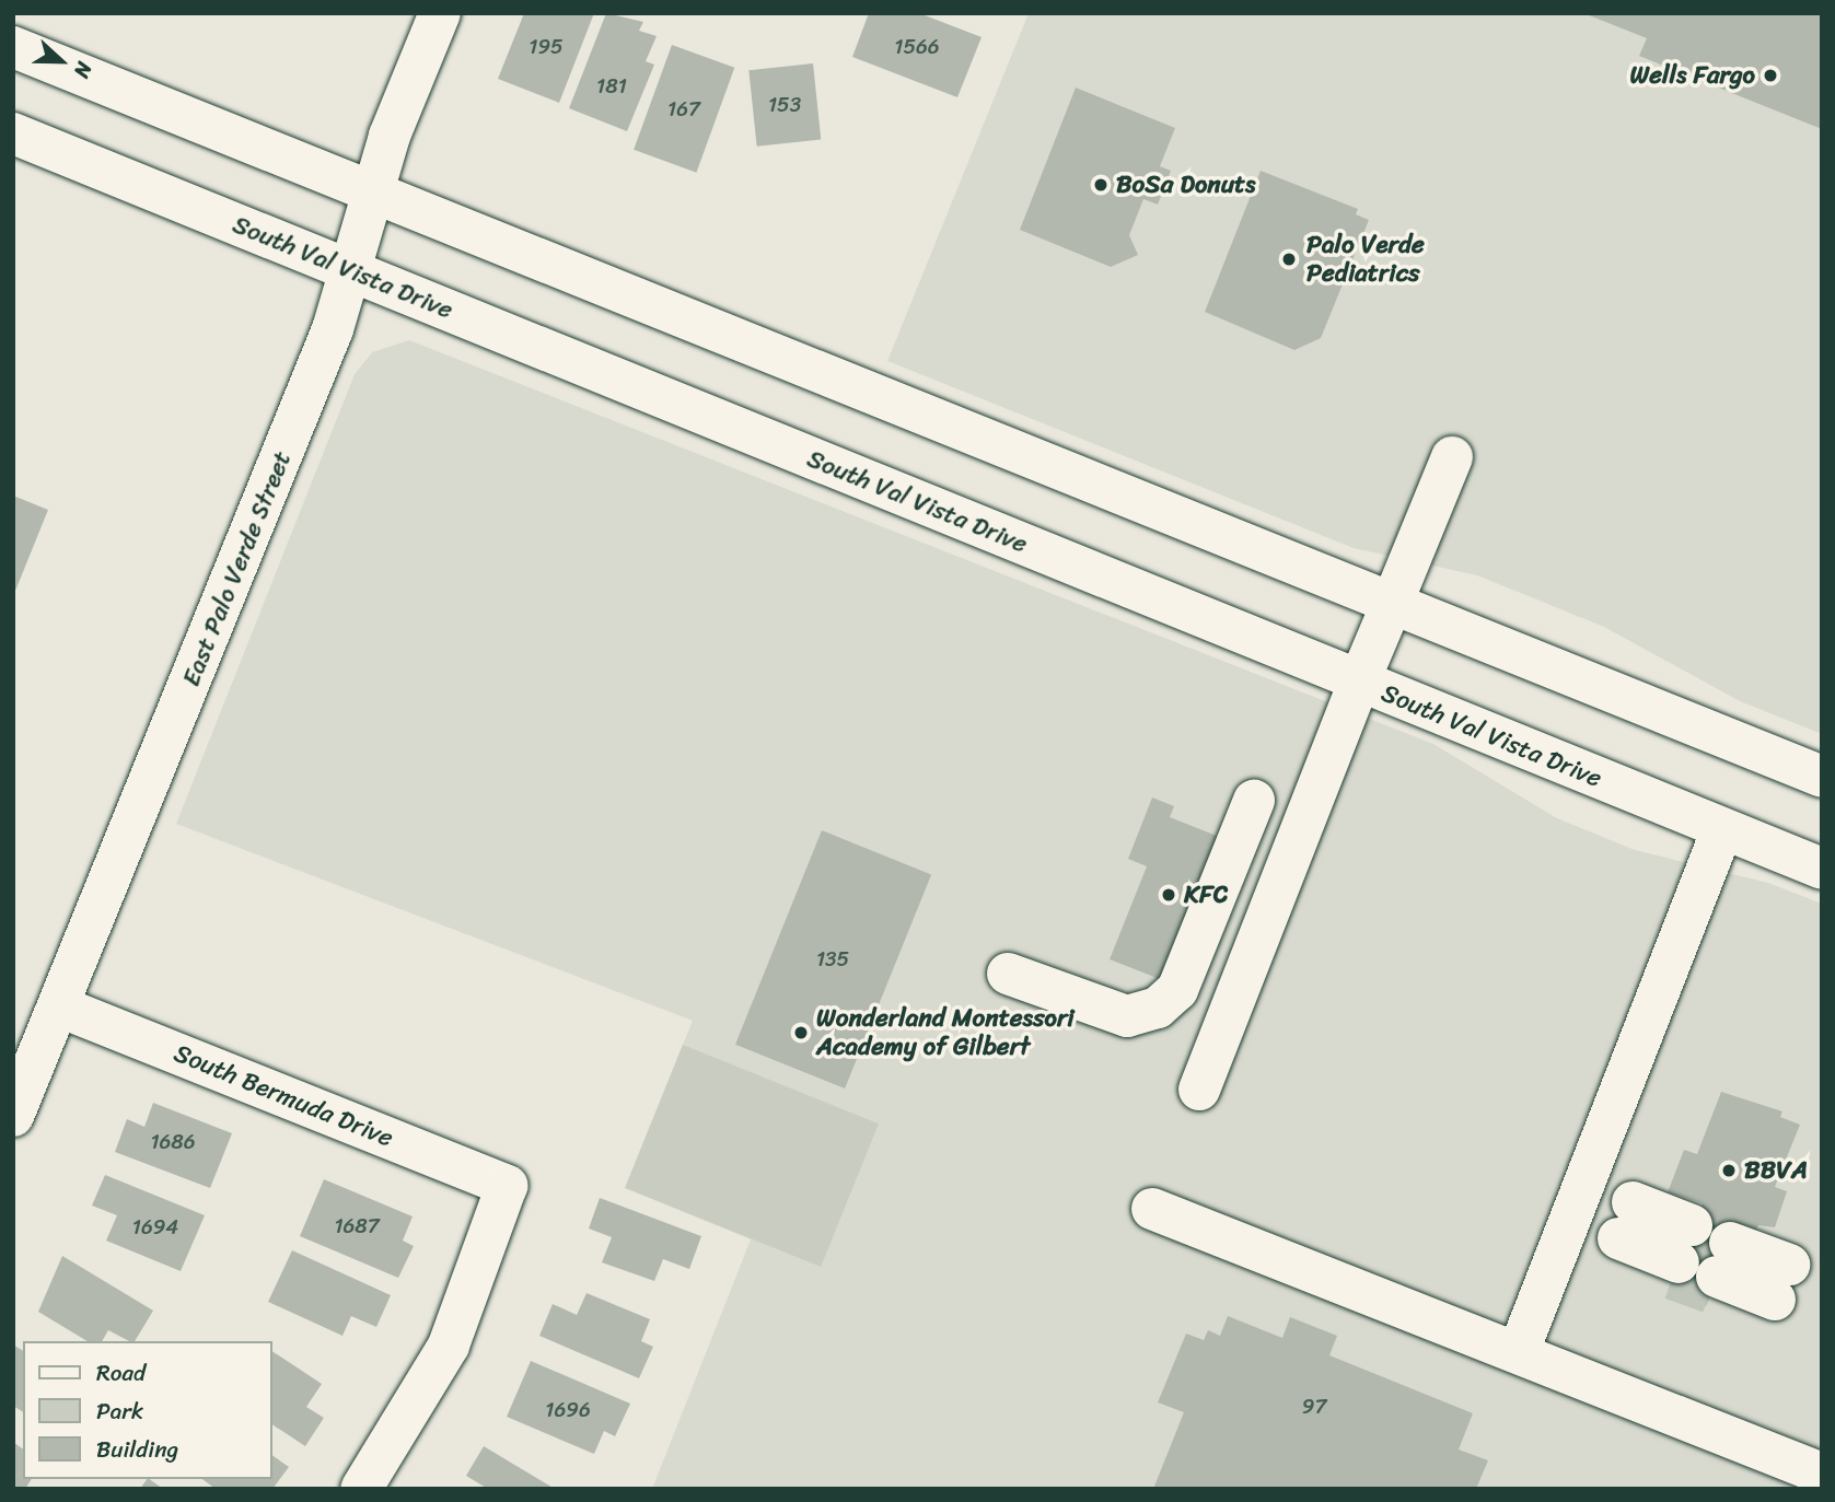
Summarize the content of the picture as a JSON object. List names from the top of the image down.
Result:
{
  "streets": {
    "main road": ["South Val Vista Drive", "East Palo Verde Street", "South Bermuda Drive"]
  },
  "crossings": [
    ["South Val Vista Drive", "East Palo Verde Street"],
    ["East Palo Verde Street", "South Bermuda Drive"]
  ],
  "places": [
    "Wells Fargo",
    "BoSa Donuts",
    "Palo Verde Pediatrics",
    "KFC",
    "Wonderland Montessori Academy of Gilbert",
    "BBVA"
  ],
  "house_numbers": [
    "195",
    "1566",
    "181",
    "153",
    "167",
    "135",
    "1686",
    "1687",
    "1694",
    "97",
    "1696"
  ],
  "legend": ["Road", "Park", "Building"],
  "north": "right"
}
